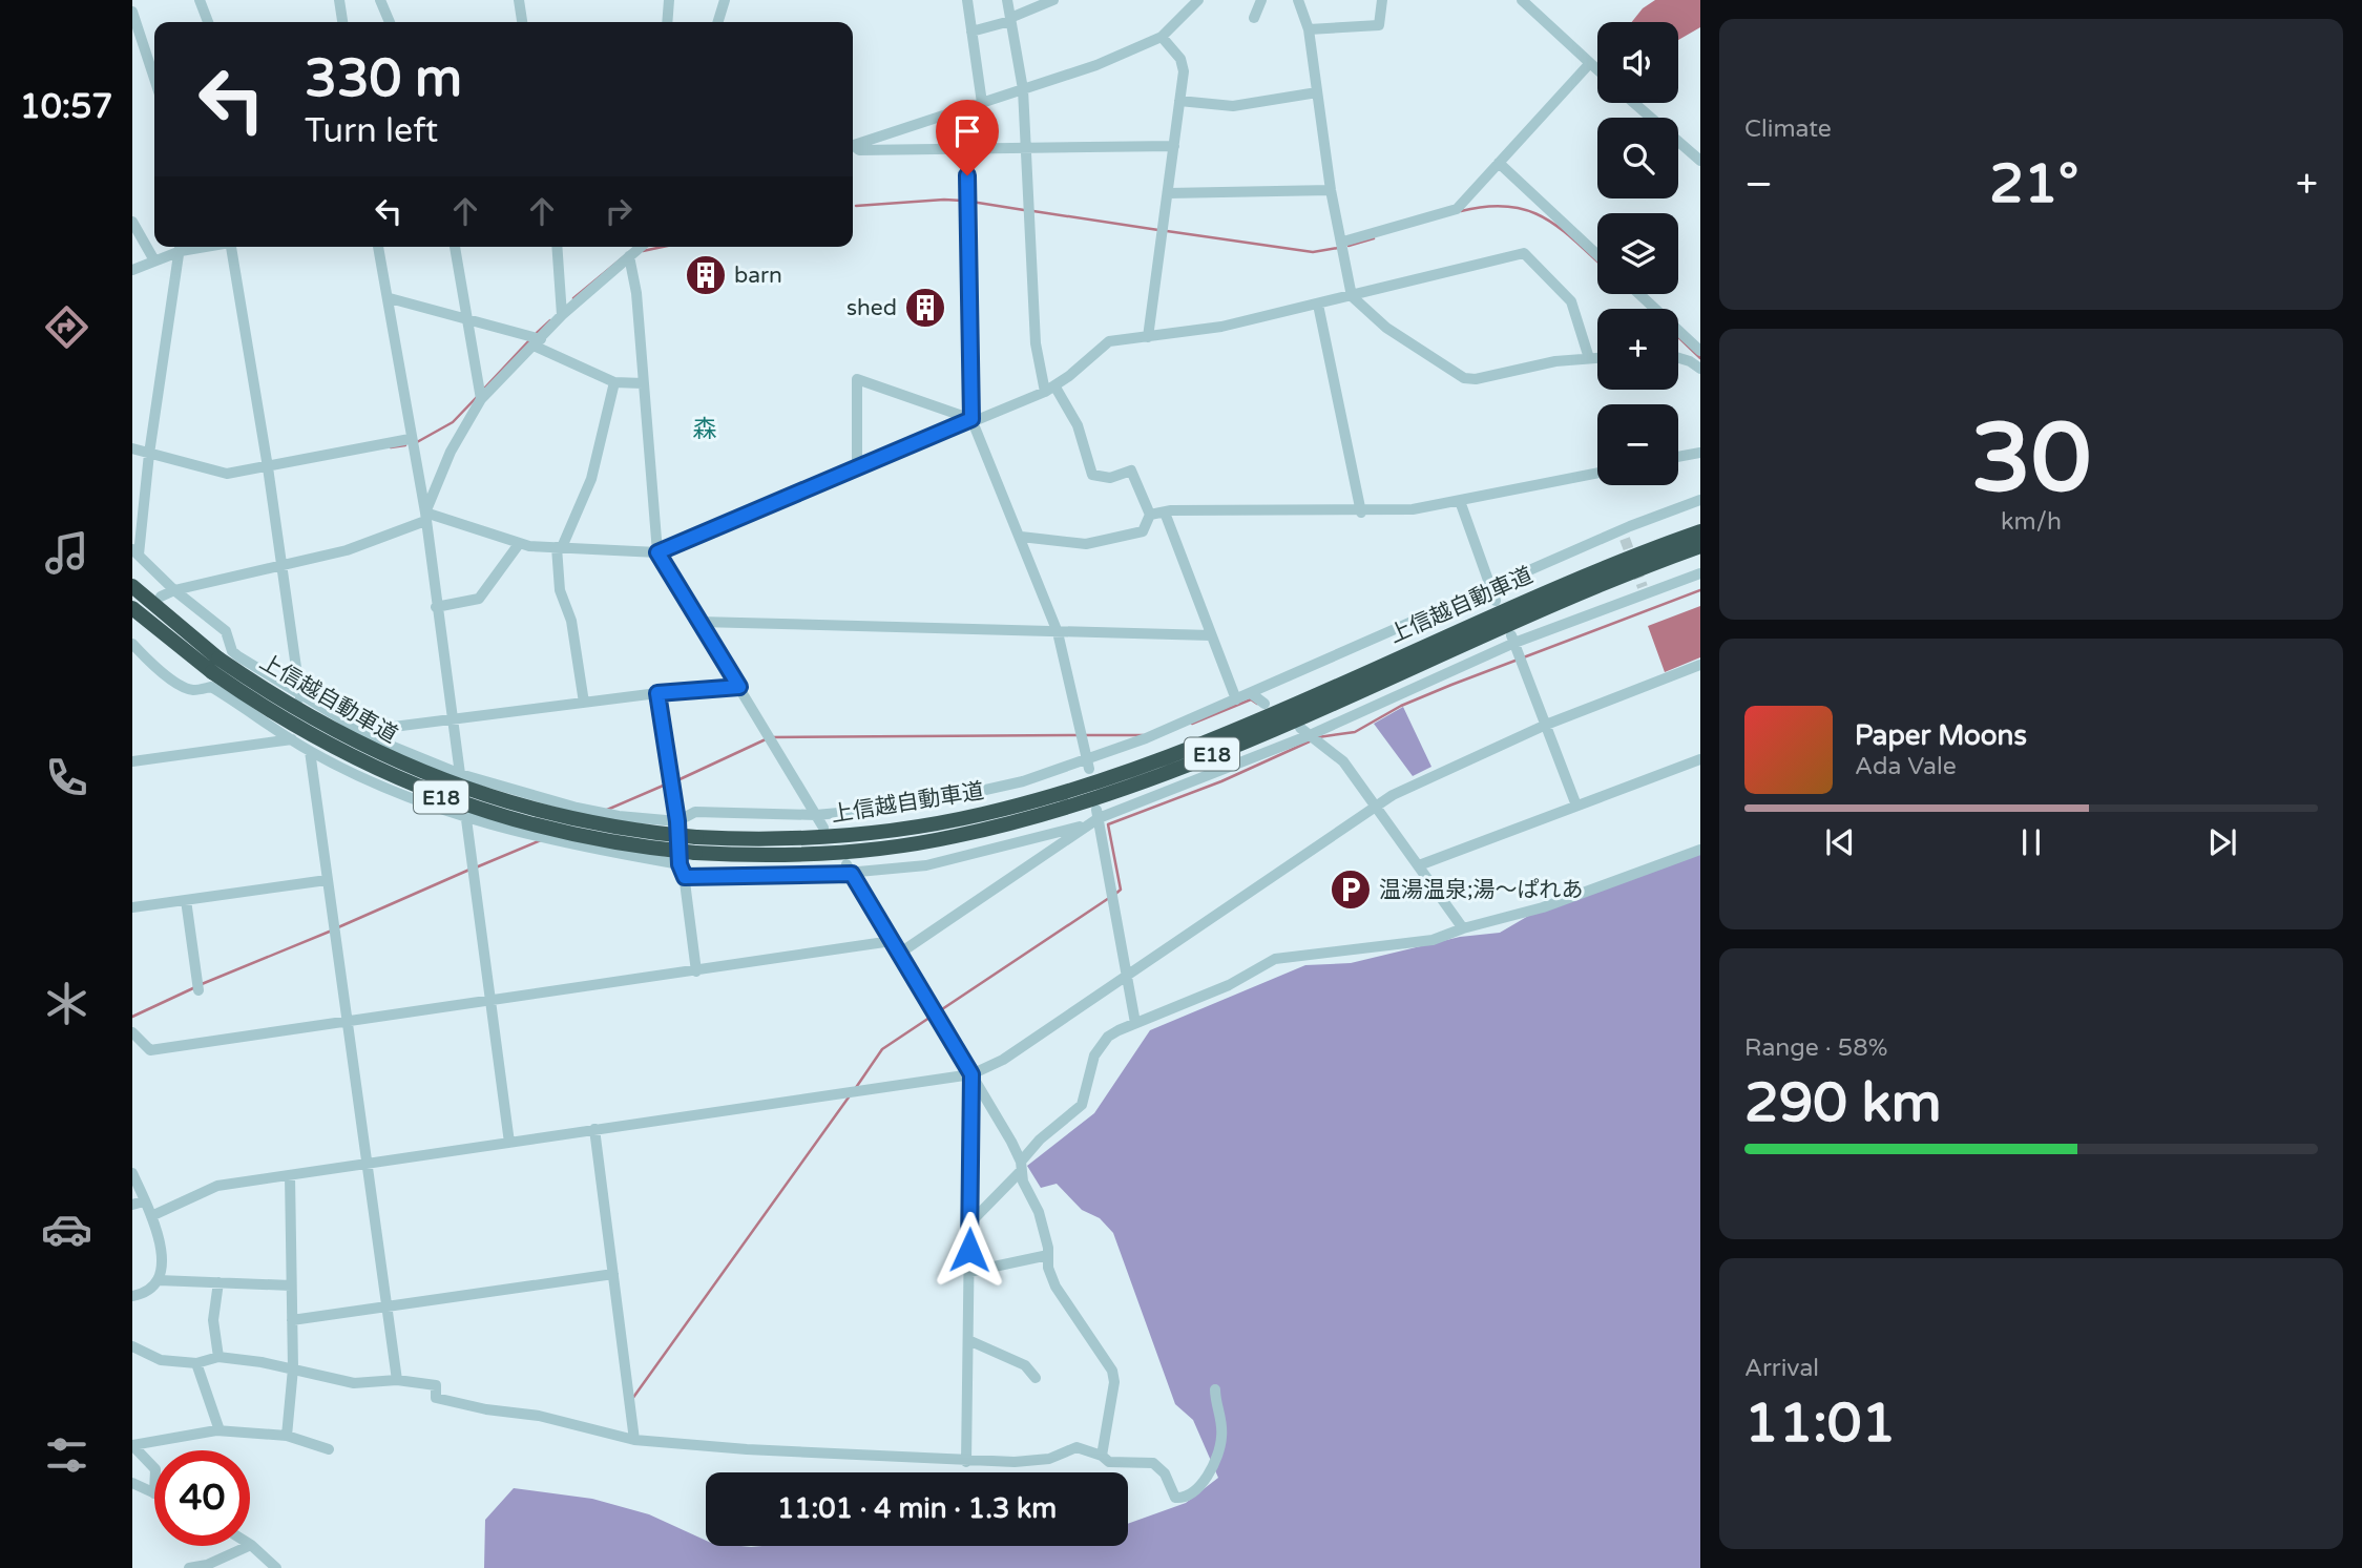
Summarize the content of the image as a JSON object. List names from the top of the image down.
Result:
{
  "streets": {
    "highway": ["上信越自動車道", "E18"]
  },
  "districts": ["森"],
  "places": {
    "building": ["barn", "shed"],
    "parking": ["温湯温泉;湯〜ぱれあ"]
  },
  "page": {
    "tabs": "10:57",
    "tile": [
      "Climate",
      ["30", "km/h"],
      ["Range · 58%", "290 km"],
      ["Arrival", "11:01"]
    ],
    "map_buttons": ["+", "−"],
    "turn": ["330 m", "Turn left"],
    "heat": ["−", "21°", "+"],
    "song": ["Paper Moons", "Ada Vale"],
    "limit": "40",
    "trip": "11:01 · 4 min · 1.3 km"
  }
}
